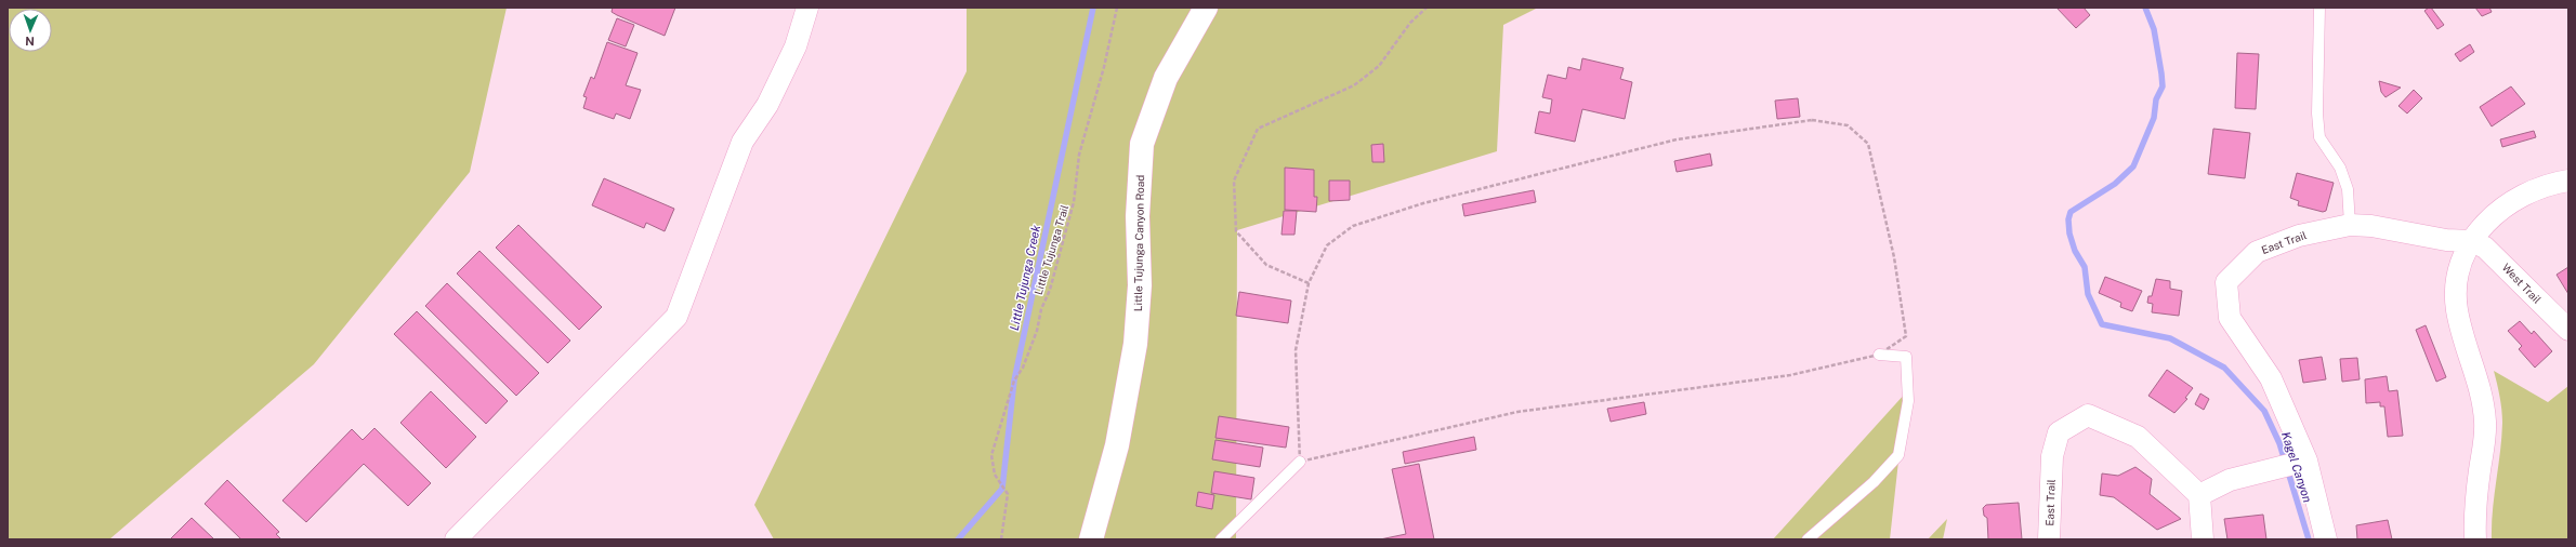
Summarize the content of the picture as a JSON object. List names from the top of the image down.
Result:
{
  "streets": {
    "main road": ["Little Tujunga Canyon Road"],
    "street": ["East Trail", "West Trail"],
    "path": ["Little Tujunga Trail"]
  },
  "crossings": [
    ["East Trail", "West Trail"]
  ],
  "water": ["Little Tujunga Creek", "Kagel Canyon"],
  "north": "bottom"
}
